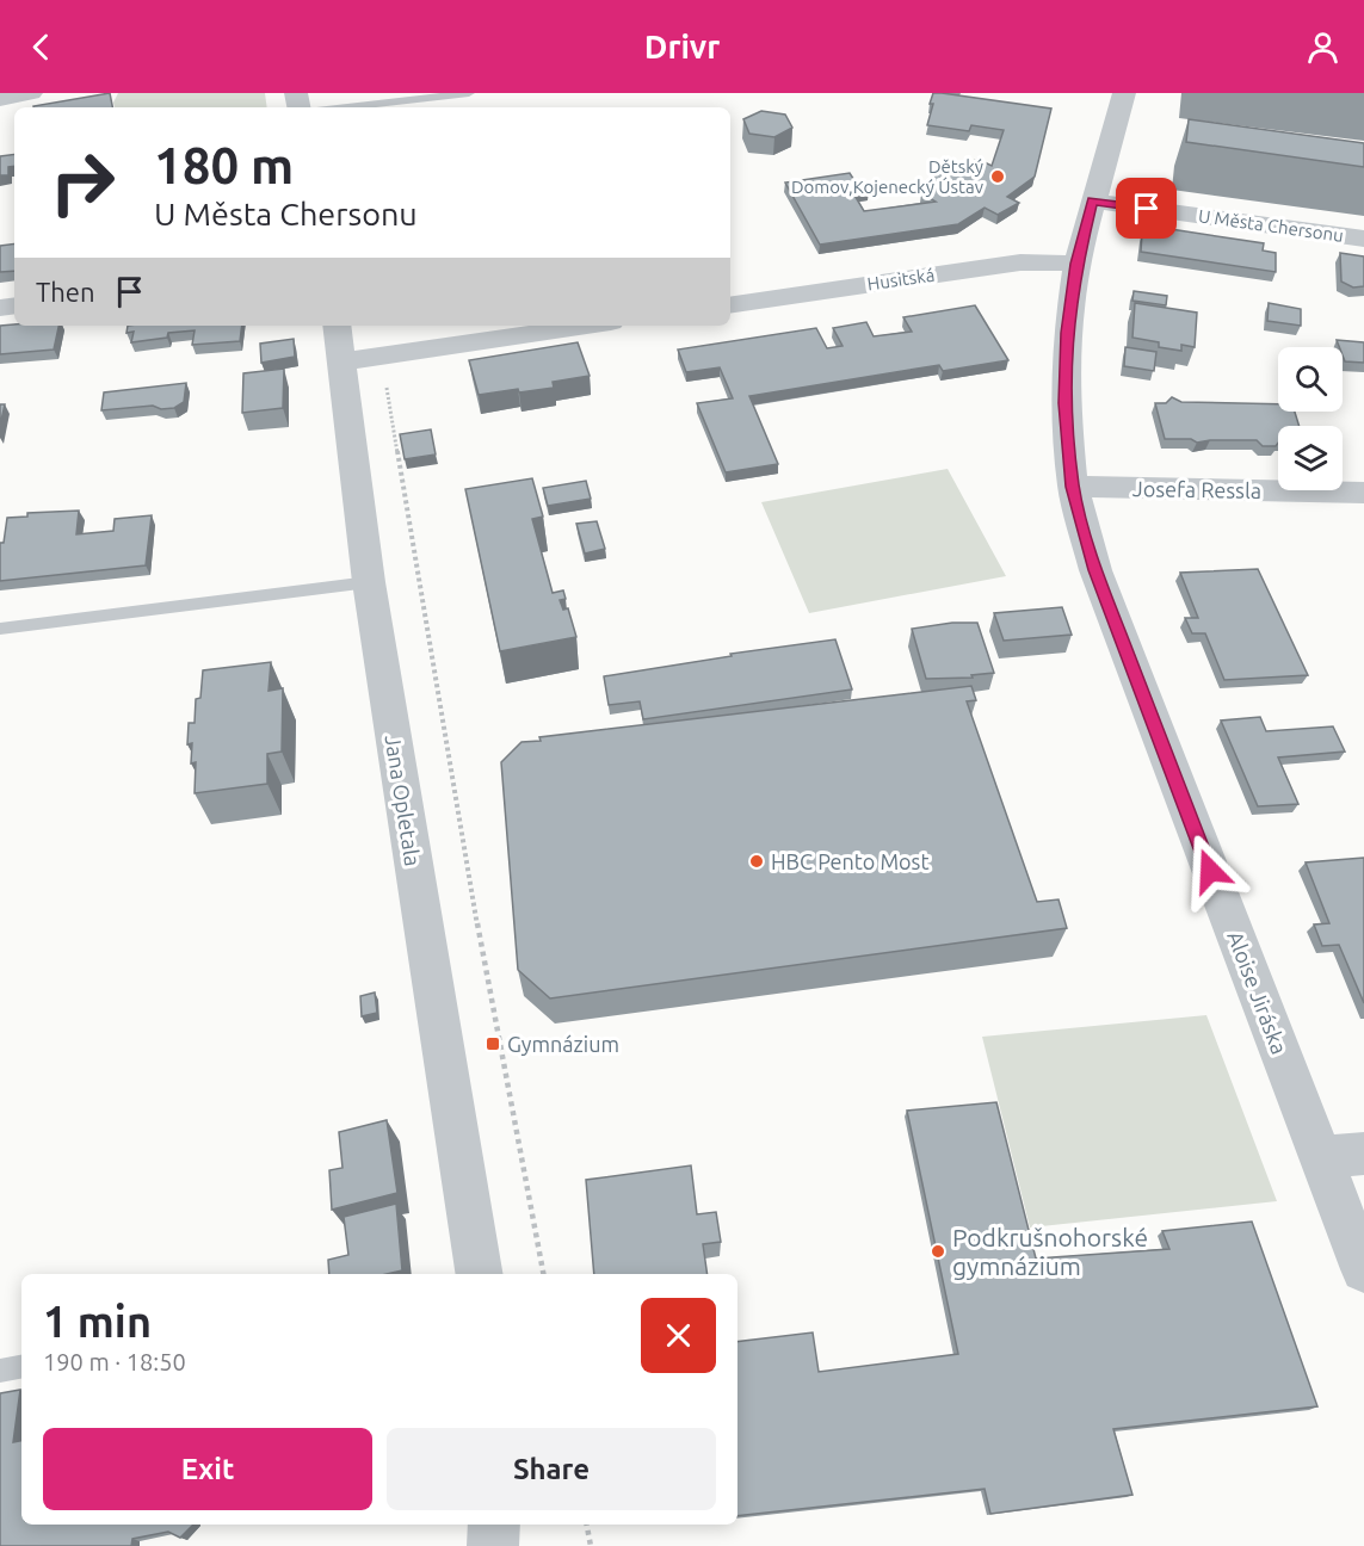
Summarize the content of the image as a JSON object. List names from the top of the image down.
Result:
{
  "streets": {
    "street": [
      "U Města Chersonu",
      "Husitská",
      "Josefa Ressla",
      "Jana Opletala",
      "Aloise Jiráska"
    ]
  },
  "crossings": [
    ["U Města Chersonu", "Aloise Jiráska"],
    ["Husitská", "Aloise Jiráska"],
    ["Josefa Ressla", "Aloise Jiráska"]
  ],
  "places": {
    "other": ["Dětský Domov,Kojenecký Ústav", "HBC Pento Most", "Podkrušnohorské gymnázium"],
    "transit": ["Gymnázium"]
  },
  "page": {
    "header": "Drivr",
    "turn": ["180 m", "U Města Chersonu"],
    "then": "Then",
    "heading": ["1 min", "190 m · 18:50"],
    "buttons": ["Exit", "Share"]
  }
}
